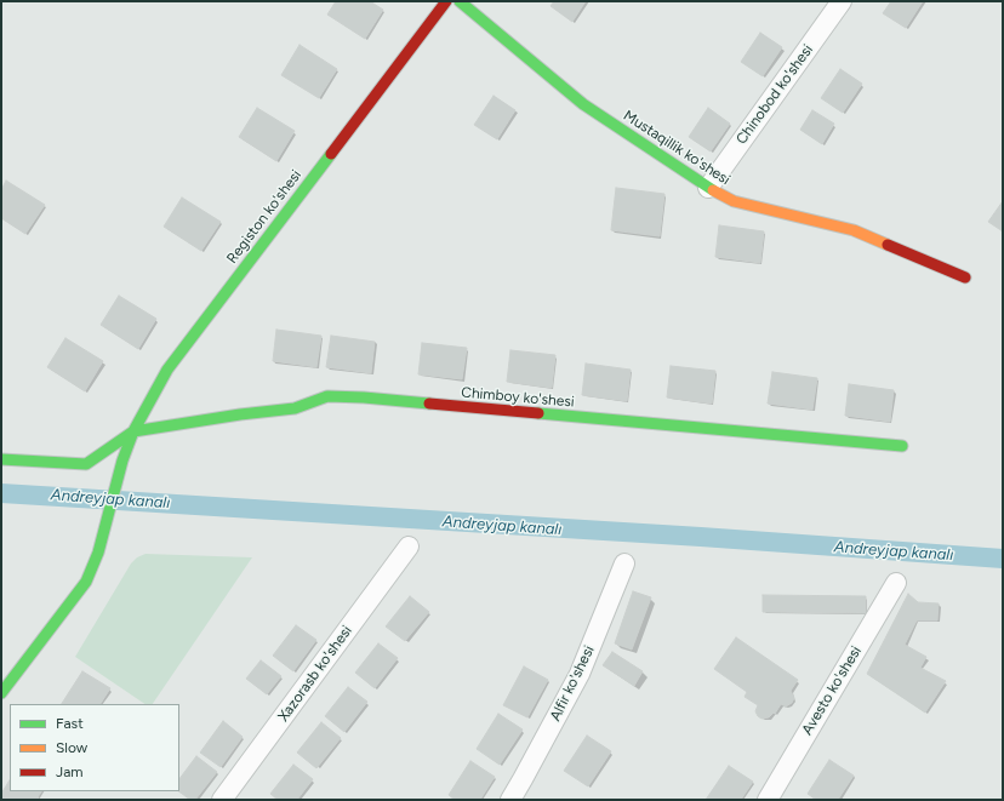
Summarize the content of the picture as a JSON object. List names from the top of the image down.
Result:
{
  "streets": {
    "street": [
      "Chinobod ko'shesi",
      "Mustaqillik ko'shesi",
      "Registon ko'shesi",
      "Chimboy ko'shesi",
      "Xazorasb ko'shesi",
      "Alfir ko'shesi",
      "Avesto ko'shesi"
    ]
  },
  "crossings": [
    ["Chinobod ko'shesi", "Mustaqillik ko'shesi"],
    ["Registon ko'shesi", "Chimboy ko'shesi"]
  ],
  "water": ["Andreyjap kanalı"],
  "legend": ["Fast", "Slow", "Jam"]
}
